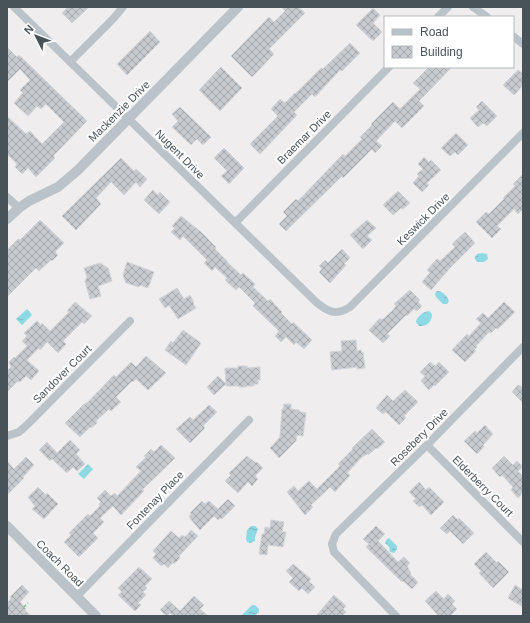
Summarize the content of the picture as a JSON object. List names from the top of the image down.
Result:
{
  "streets": {
    "street": [
      "Mackenzie Drive",
      "Braemar Drive",
      "Nugent Drive",
      "Keswick Drive",
      "Sandover Court",
      "Rosebery Drive",
      "Elderberry Court",
      "Fontenay Place",
      "Coach Road"
    ]
  },
  "crossings": [
    ["Mackenzie Drive", "Nugent Drive"],
    ["Braemar Drive", "Nugent Drive"],
    ["Nugent Drive", "Keswick Drive"],
    ["Rosebery Drive", "Elderberry Court"],
    ["Fontenay Place", "Coach Road"]
  ],
  "legend": ["Road", "Building"],
  "north": "top left"
}
